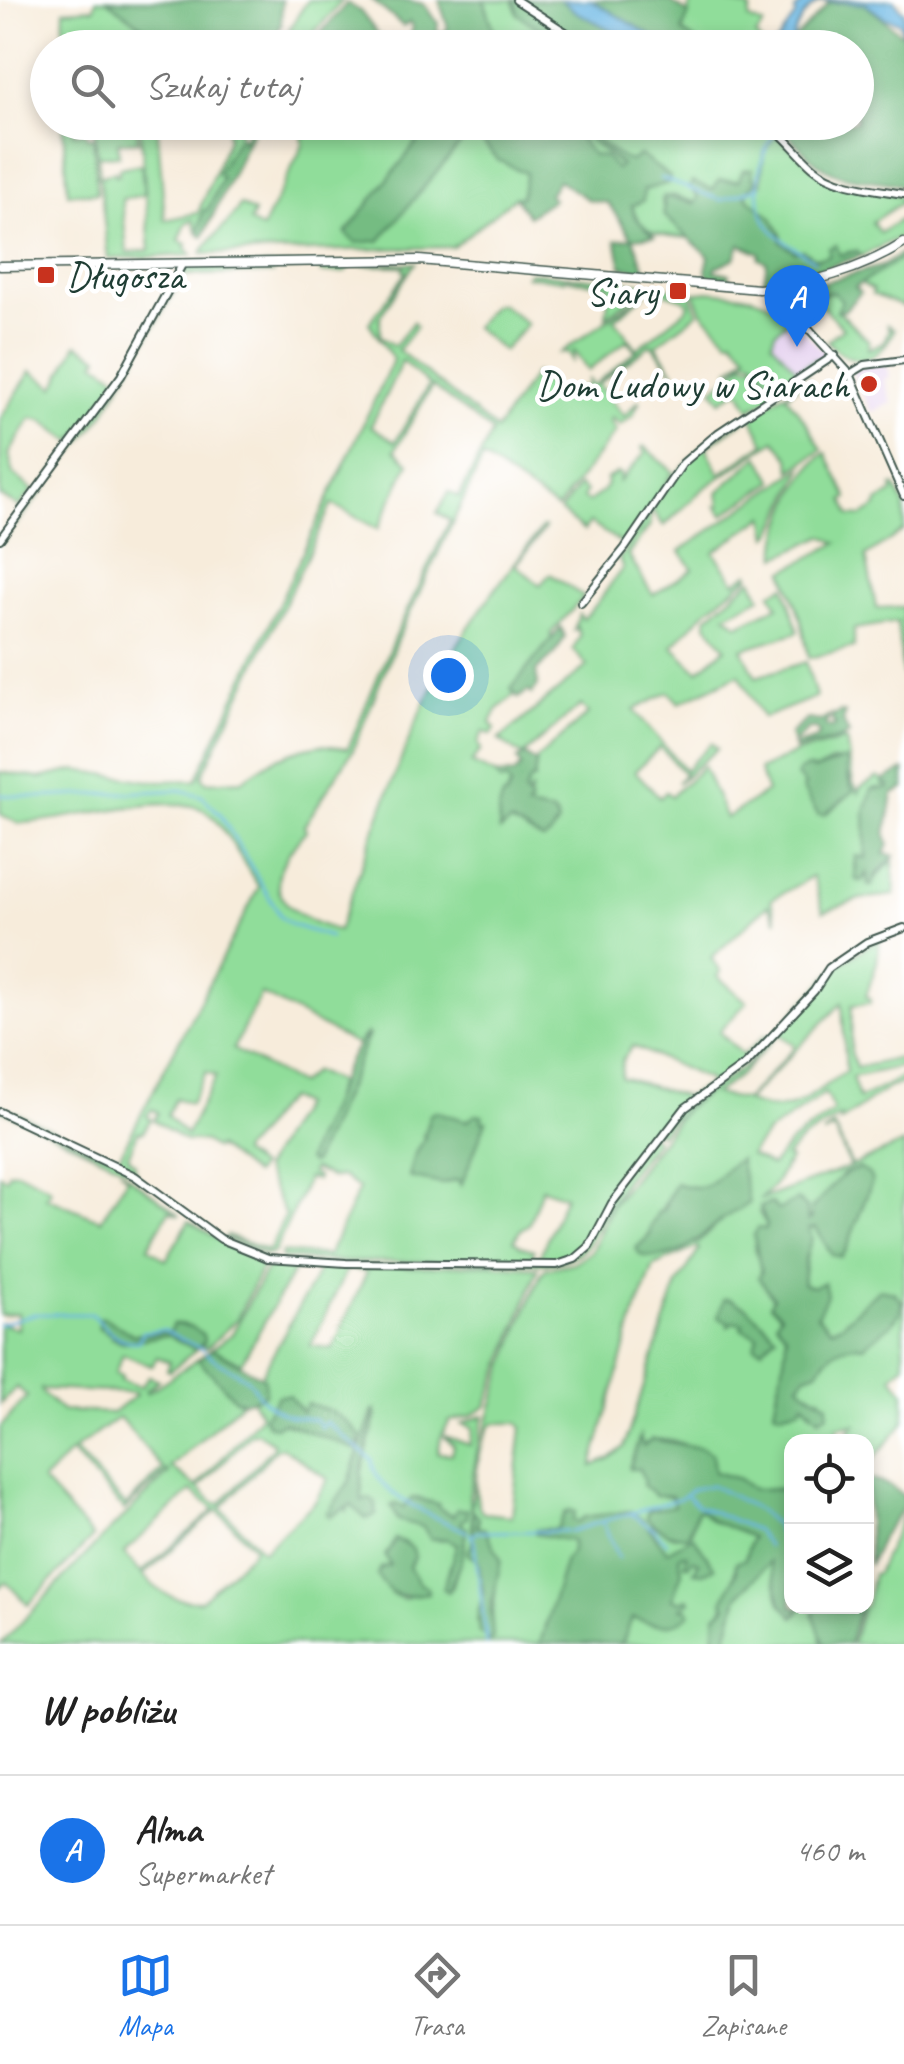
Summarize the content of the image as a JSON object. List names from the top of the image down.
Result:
{
  "places": {
    "transit": ["Długosza", "Siary"],
    "other": ["Dom Ludowy w Siarach"]
  },
  "page": {
    "search": "Szukaj tutaj",
    "pins": "A",
    "heading": "W pobliżu",
    "list": [
      {
        "mark": "A",
        "name": "Alma",
        "note": "Supermarket",
        "value": "460 m"
      }
    ],
    "nav": ["Mapa", "Trasa", "Zapisane"]
  }
}
